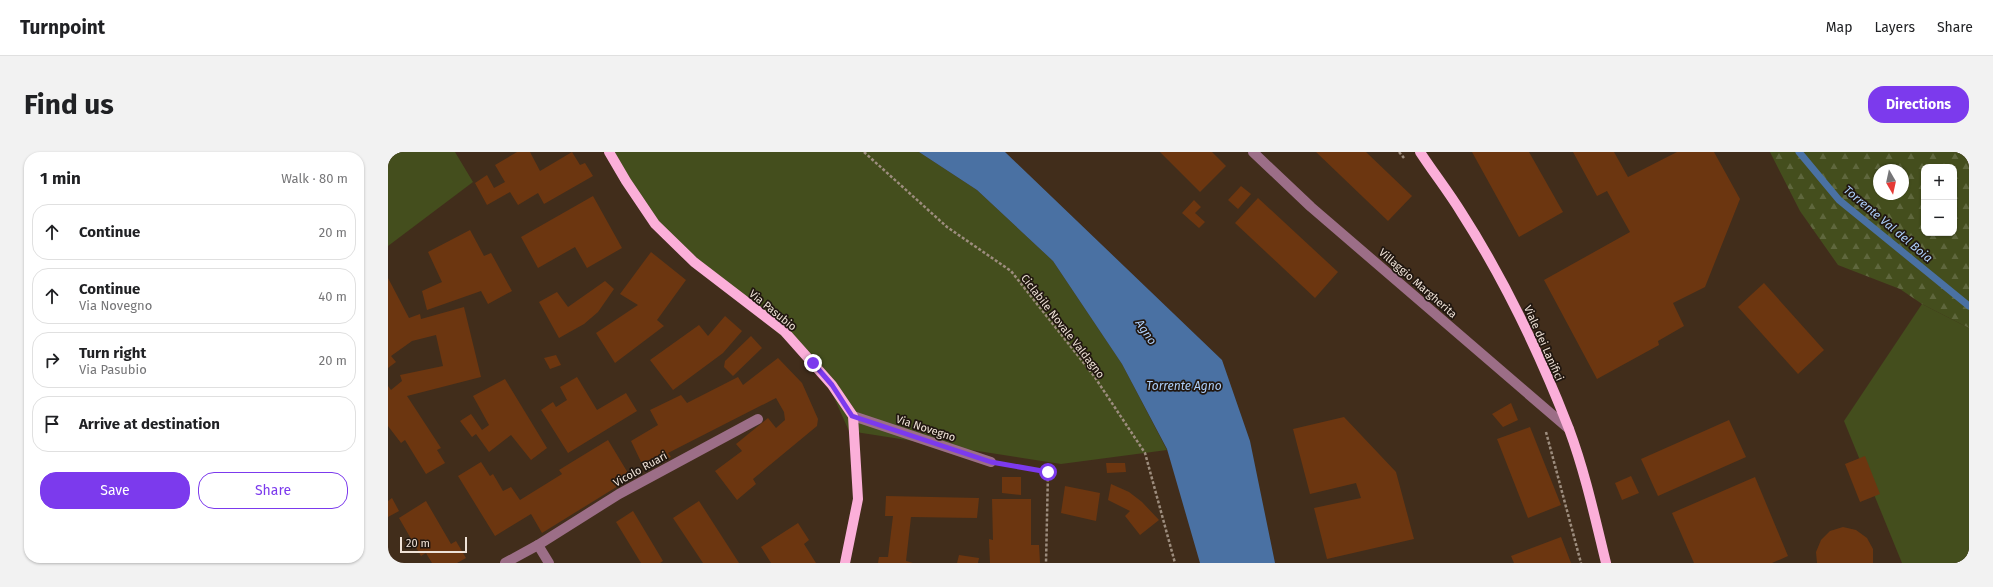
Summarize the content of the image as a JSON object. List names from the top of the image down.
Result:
{
  "streets": {
    "main road": ["Via Pasubio", "Viale dei Lanifici"],
    "street": ["Villaggio Margherita", "Via Novegno", "Vicolo Ruari"],
    "path": ["Ciclabile Novale Valdagno"]
  },
  "crossings": [
    ["Villaggio Margherita", "Viale dei Lanifici"],
    ["Via Pasubio", "Via Novegno"]
  ],
  "water": ["Torrente Val del Boia", "Agno", "Torrente Agno"],
  "scale_bar": "20 m",
  "north": "bottom",
  "page": {
    "header": "Turnpoint",
    "nav": ["Map", "Layers", "Share"],
    "buttons": [
      "Directions",
      ["Save", "Share"]
    ],
    "title": "Find us",
    "heading": ["1 min", "Walk · 80 m"],
    "map_buttons": ["+", "−"],
    "list": [
      ["Continue", "20 m"],
      ["Continue", "Via Novegno", "40 m"],
      ["Turn right", "Via Pasubio", "20 m"],
      "Arrive at destination"
    ],
    "scale": "20 m"
  }
}
